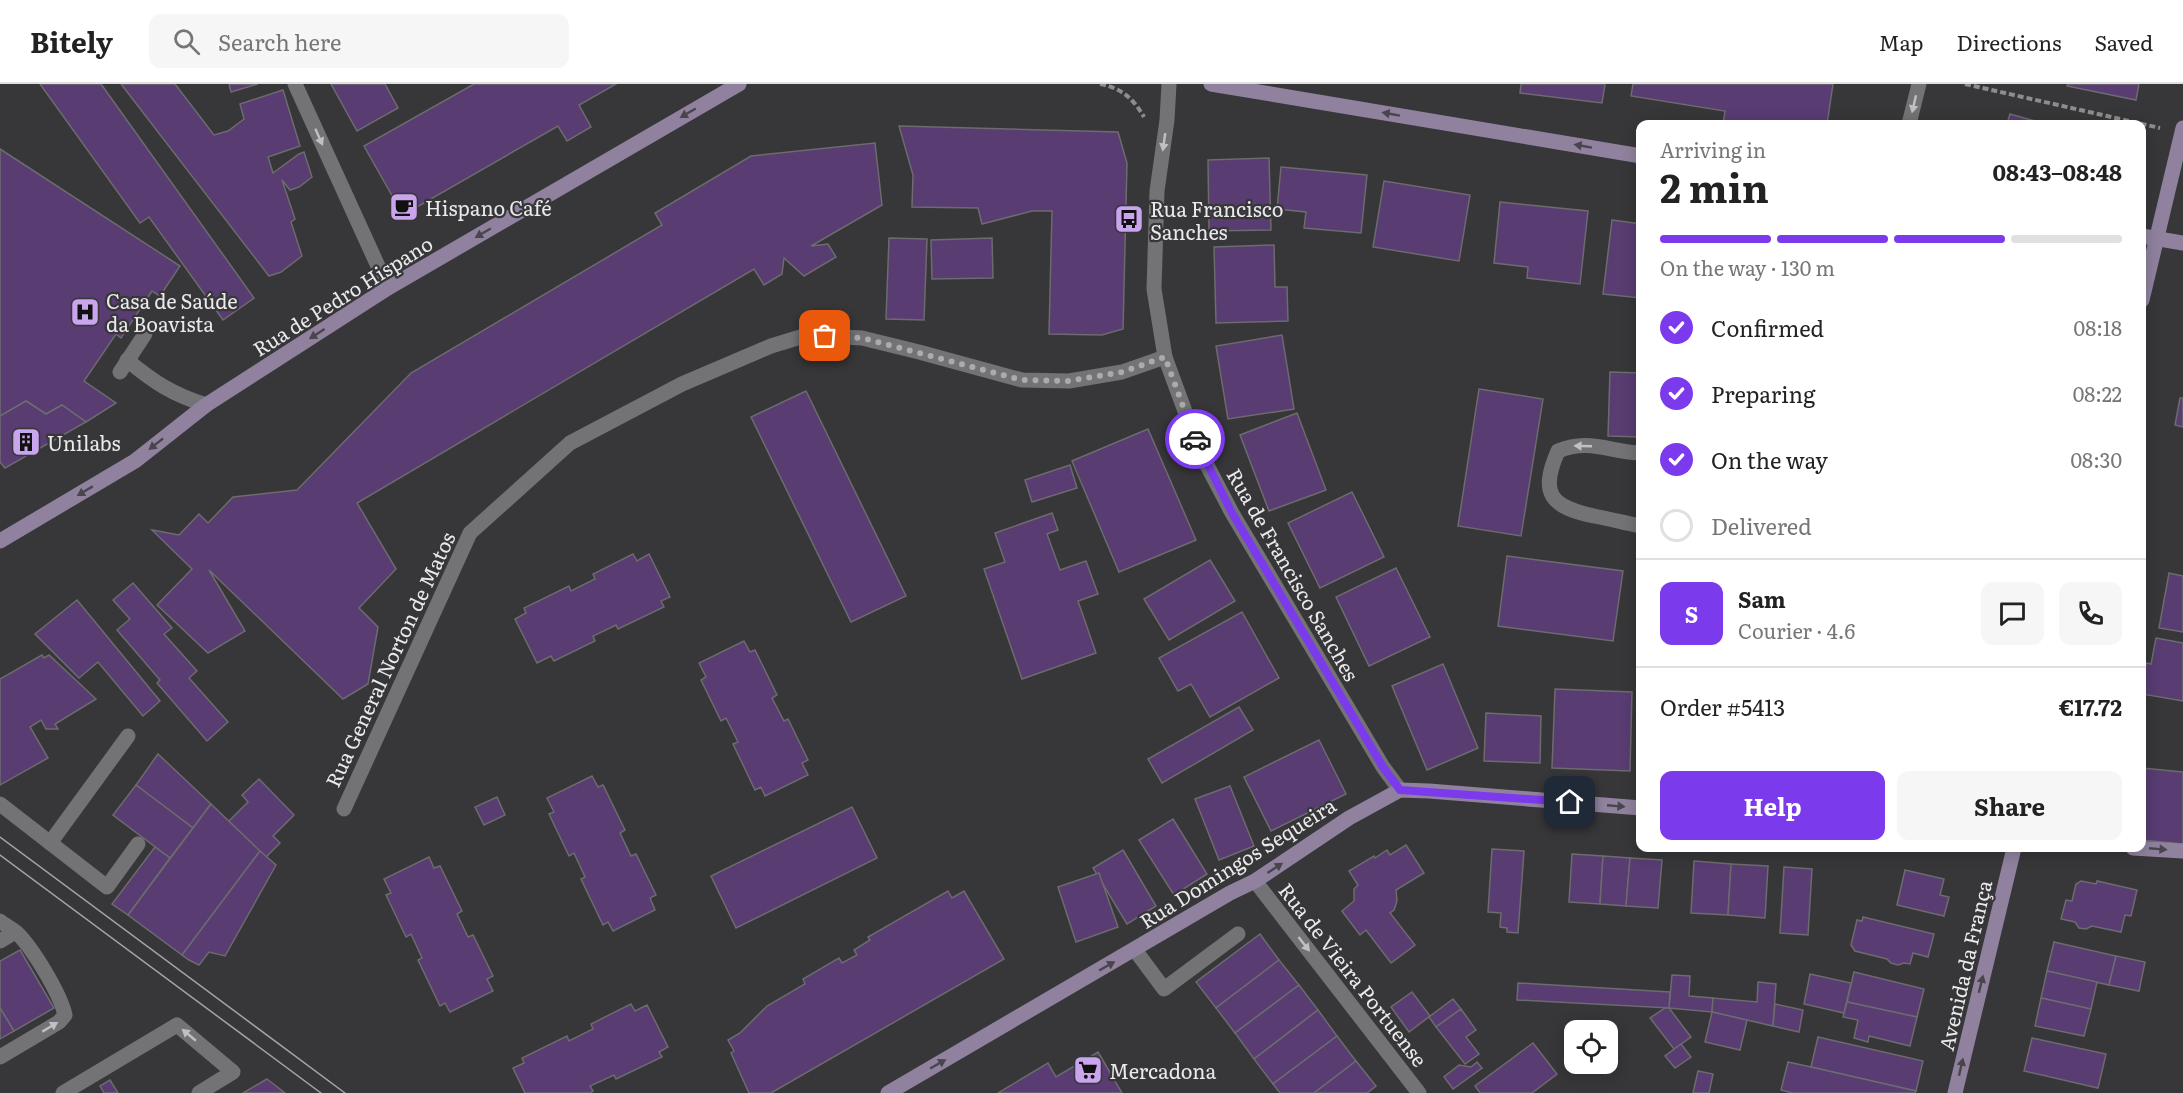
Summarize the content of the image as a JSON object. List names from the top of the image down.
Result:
{
  "streets": {
    "main road": ["Rua de Pedro Hispano", "Rua Domingos Sequeira", "Avenida da França"],
    "street": ["Rua de Francisco Sanches", "Rua General Norton de Matos", "Rua de Vieira Portuense"]
  },
  "crossings": [
    ["Rua de Francisco Sanches", "Rua General Norton de Matos"],
    ["Rua de Francisco Sanches", "Rua Domingos Sequeira"],
    ["Rua Domingos Sequeira", "Rua de Vieira Portuense"]
  ],
  "one_way": [
    "Rua de Pedro Hispano",
    "Rua de Francisco Sanches",
    "Rua Domingos Sequeira",
    "Avenida da França",
    "Rua de Vieira Portuense"
  ],
  "places": {
    "cafe": ["Hispano Café"],
    "bus stop": ["Rua Francisco Sanches"],
    "hospital": ["Casa de Saúde da Boavista"],
    "building": ["Unilabs"],
    "supermarket": ["Mercadona"]
  },
  "page": {
    "header": "Bitely",
    "search": "Search here",
    "nav": ["Map", "Directions", "Saved"],
    "heading": ["2 min", "Arriving in", "08:43–08:48"],
    "panel": [
      "Sam",
      "Courier · 4.6",
      "Order #5413",
      "€17.72"
    ],
    "bar": "On the way · 130 m",
    "list": [
      ["Confirmed", "08:18"],
      ["Preparing", "08:22"],
      ["On the way", "08:30"],
      "Delivered"
    ],
    "round": "S",
    "buttons": ["Help", "Share"]
  }
}
